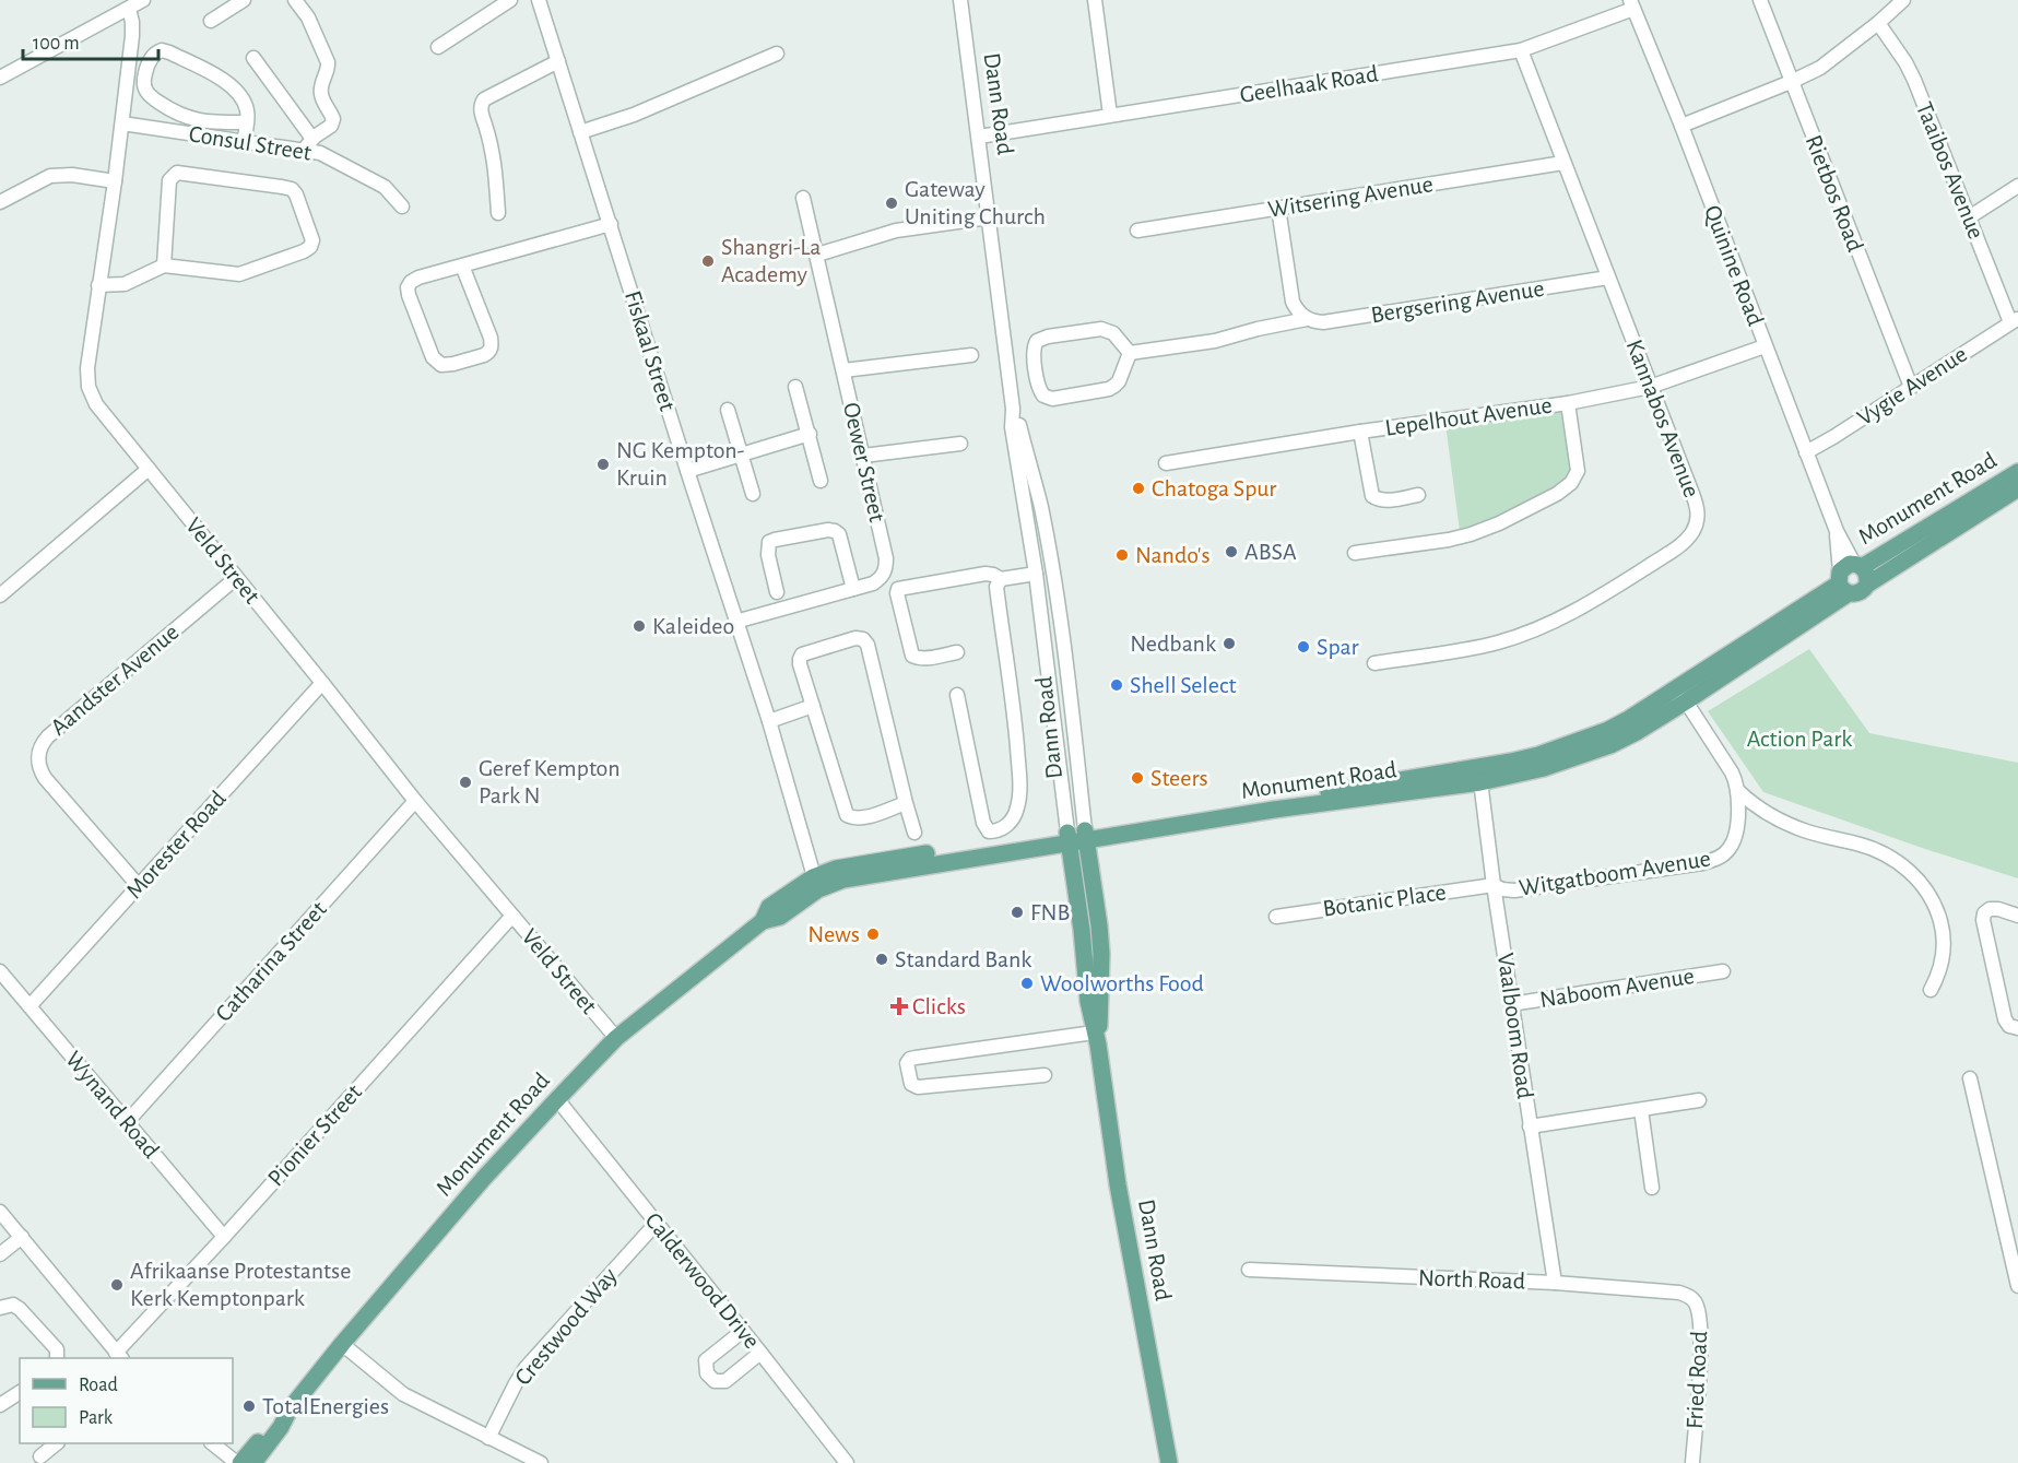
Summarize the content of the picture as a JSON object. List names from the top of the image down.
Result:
{
  "streets": {
    "main road": ["Dann Road", "Monument Road"],
    "street": [
      "Geelhaak Road",
      "Consul Street",
      "Taaibos Avenue",
      "Rietbos Road",
      "Witsering Avenue",
      "Quinine Road",
      "Bergsering Avenue",
      "Fiskaal Street",
      "Vygie Avenue",
      "Lepelhout Avenue",
      "Kannabos Avenue",
      "Oewer Street",
      "Veld Street",
      "Aandster Avenue",
      "Morester Road",
      "Witgatboom Avenue",
      "Botanic Place",
      "Catharina Street",
      "Naboom Avenue",
      "Vaalboom Road",
      "Wynand Road",
      "Pionier Street",
      "North Road",
      "Calderwood Drive",
      "Crestwood Way",
      "Fried Road"
    ]
  },
  "crossings": [
    ["Geelhaak Road", "Dann Road"],
    ["Geelhaak Road", "Quinine Road"],
    ["Geelhaak Road", "Kannabos Avenue"],
    ["Dann Road", "Monument Road"],
    ["Consul Street", "Veld Street"],
    ["Taaibos Avenue", "Vygie Avenue"],
    ["Rietbos Road", "Vygie Avenue"],
    ["Witsering Avenue", "Kannabos Avenue"],
    ["Quinine Road", "Vygie Avenue"],
    ["Quinine Road", "Lepelhout Avenue"],
    ["Quinine Road", "Monument Road"],
    ["Bergsering Avenue", "Kannabos Avenue"],
    ["Fiskaal Street", "Oewer Street"],
    ["Fiskaal Street", "Monument Road"],
    ["Lepelhout Avenue", "Kannabos Avenue"],
    ["Monument Road", "Veld Street"],
    ["Monument Road", "Witgatboom Avenue"],
    ["Monument Road", "Vaalboom Road"],
    ["Monument Road", "Calderwood Drive"],
    ["Veld Street", "Aandster Avenue"],
    ["Veld Street", "Morester Road"],
    ["Veld Street", "Catharina Street"],
    ["Veld Street", "Pionier Street"],
    ["Aandster Avenue", "Morester Road"],
    ["Morester Road", "Wynand Road"],
    ["Witgatboom Avenue", "Botanic Place"],
    ["Witgatboom Avenue", "Vaalboom Road"],
    ["Botanic Place", "Vaalboom Road"],
    ["Catharina Street", "Wynand Road"],
    ["Naboom Avenue", "Vaalboom Road"],
    ["Vaalboom Road", "North Road"],
    ["Wynand Road", "Pionier Street"],
    ["North Road", "Fried Road"],
    ["Calderwood Drive", "Crestwood Way"]
  ],
  "parks": ["Action Park"],
  "places": {
    "other": [
      "Gateway Uniting Church",
      "Shangri-La Academy",
      "NG Kempton- Kruin",
      "Chatoga Spur",
      "ABSA",
      "Nando's",
      "Kaleideo",
      "Nedbank",
      "Spar",
      "Shell Select",
      "Steers",
      "Geref Kempton Park N",
      "FNB",
      "News",
      "Standard Bank",
      "Woolworths Food",
      "Afrikaanse Protestantse Kerk Kemptonpark",
      "TotalEnergies"
    ],
    "health": ["Clicks"]
  },
  "legend": ["Road", "Park"],
  "scale_bar": "100 m"
}
